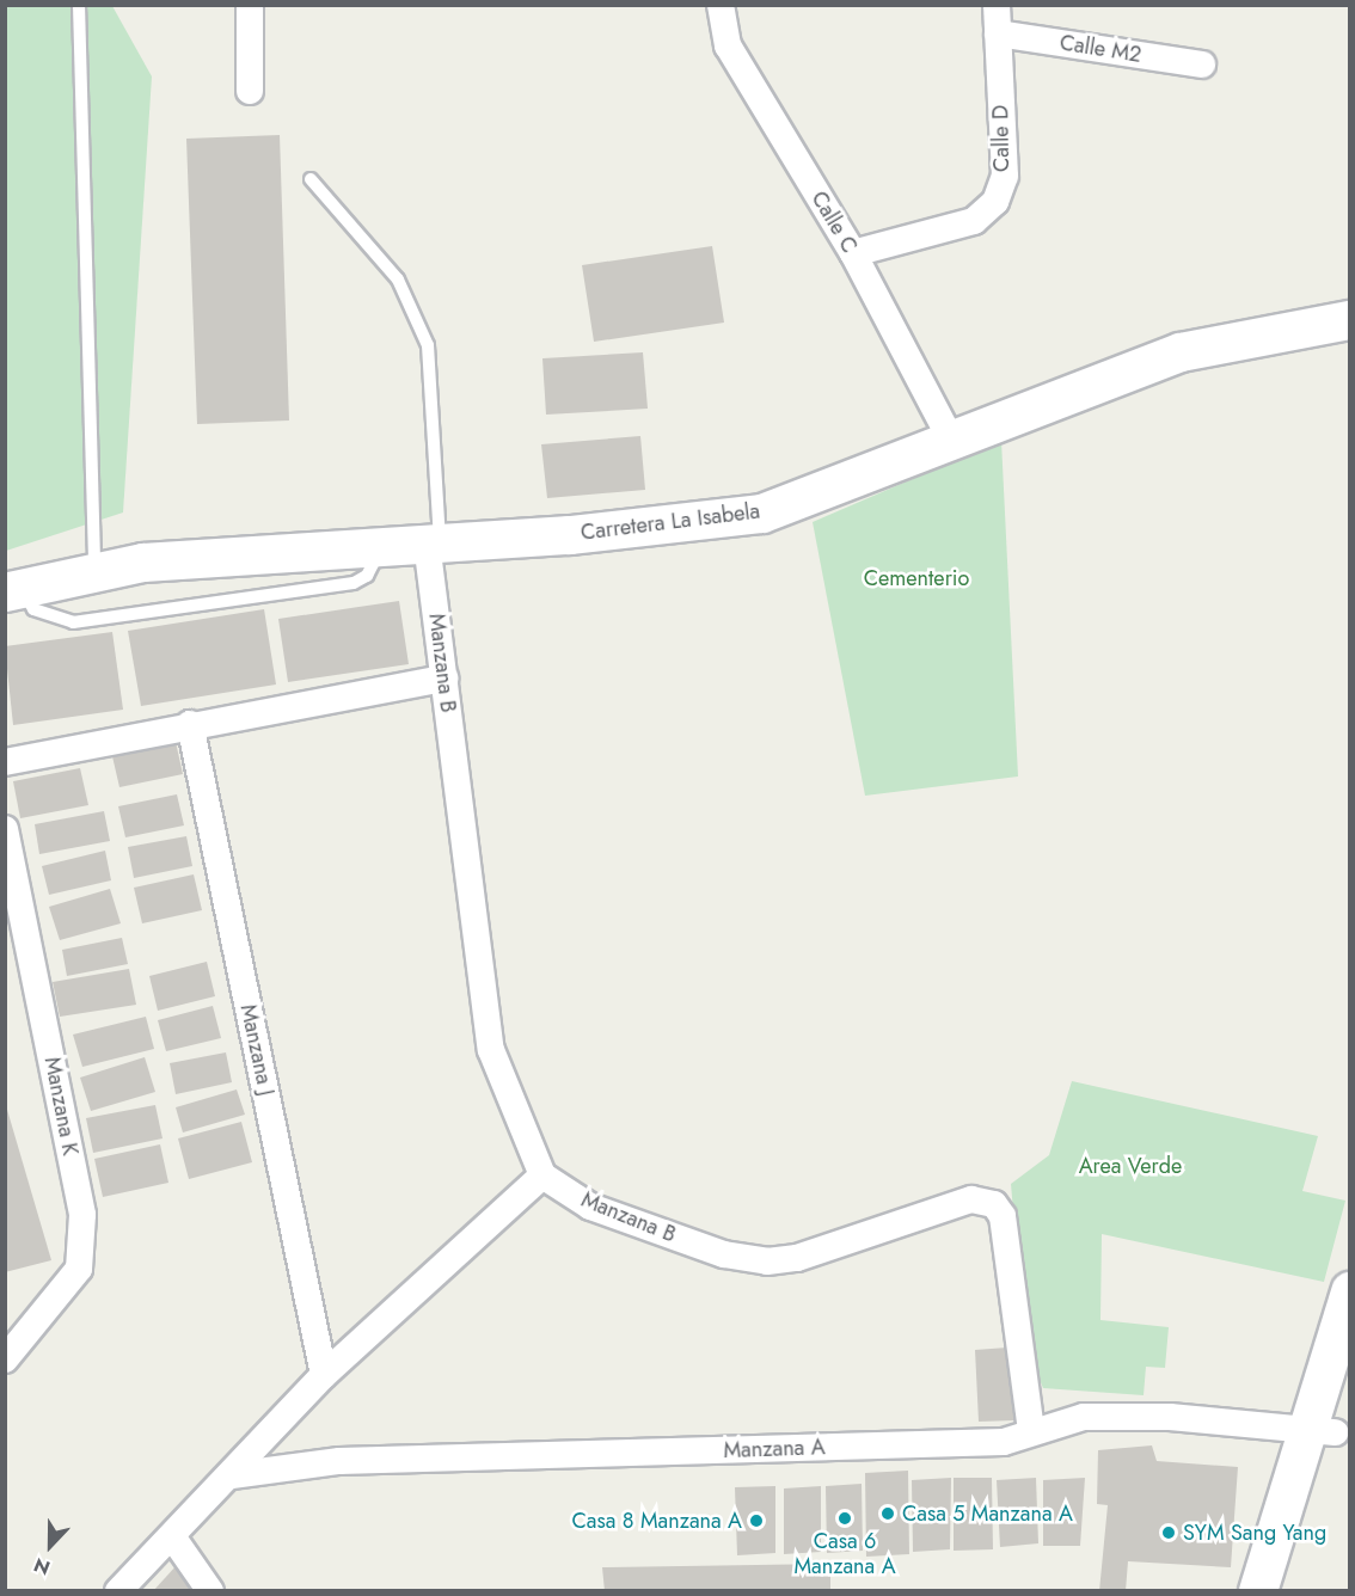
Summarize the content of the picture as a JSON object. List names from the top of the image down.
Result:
{
  "streets": {
    "main road": ["Carretera La Isabela"],
    "street": [
      "Calle M2",
      "Calle D",
      "Calle C",
      "Manzana B",
      "Manzana J",
      "Manzana K",
      "Manzana A"
    ]
  },
  "crossings": [
    ["Calle M2", "Calle D"],
    ["Calle D", "Calle C"],
    ["Calle C", "Carretera La Isabela"],
    ["Carretera La Isabela", "Manzana B"],
    ["Manzana B", "Manzana A"]
  ],
  "parks": ["Cementerio", "Area Verde"],
  "places": [
    "Casa 5 Manzana A",
    "Casa 6 Manzana A",
    "Casa 8 Manzana A",
    "SYM Sang Yang"
  ],
  "north": "bottom"
}
